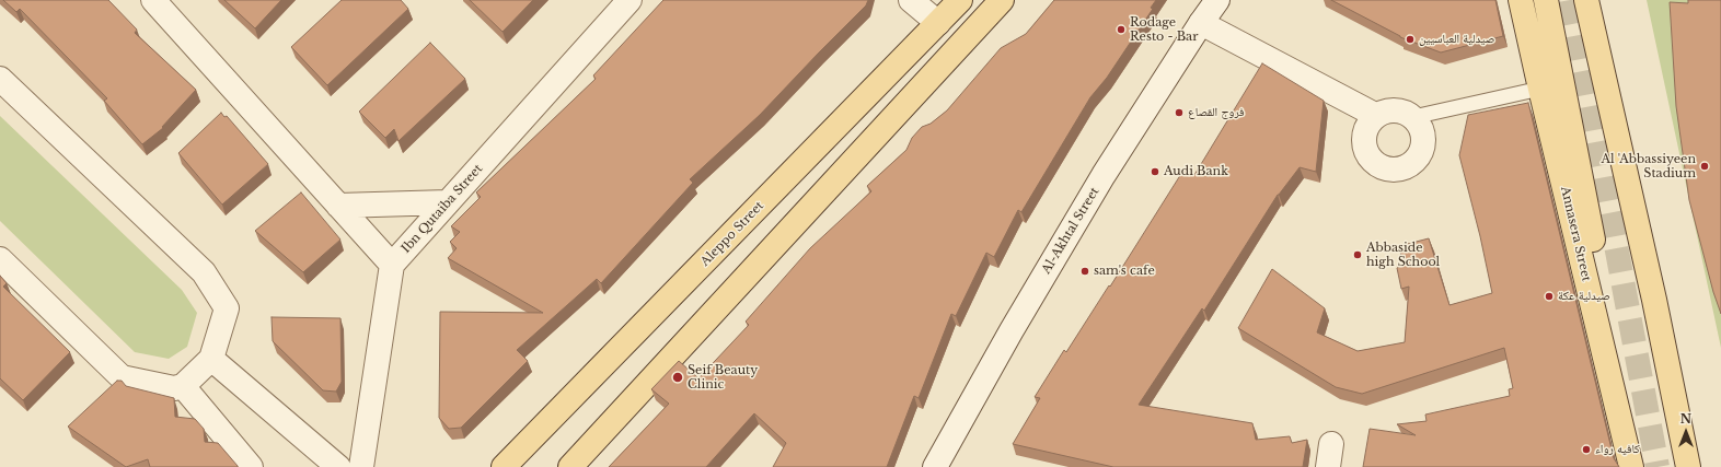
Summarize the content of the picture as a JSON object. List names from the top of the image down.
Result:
{
  "streets": {
    "main road": ["Aleppo Street", "Annasera Street"],
    "street": ["Ibn Qutaiba Street", "Al-Akhtal Street"]
  },
  "places": [
    "Rodage Resto - Bar",
    "صيدلية العباسيين",
    "فروج القصاع",
    "Al 'Abbassiyeen Stadium",
    "Audi Bank",
    "Abbaside high School",
    "sam's cafe",
    "صيدلية عكة",
    "Seif Beauty Clinic",
    "كافيه رواء"
  ],
  "north": "top"
}
